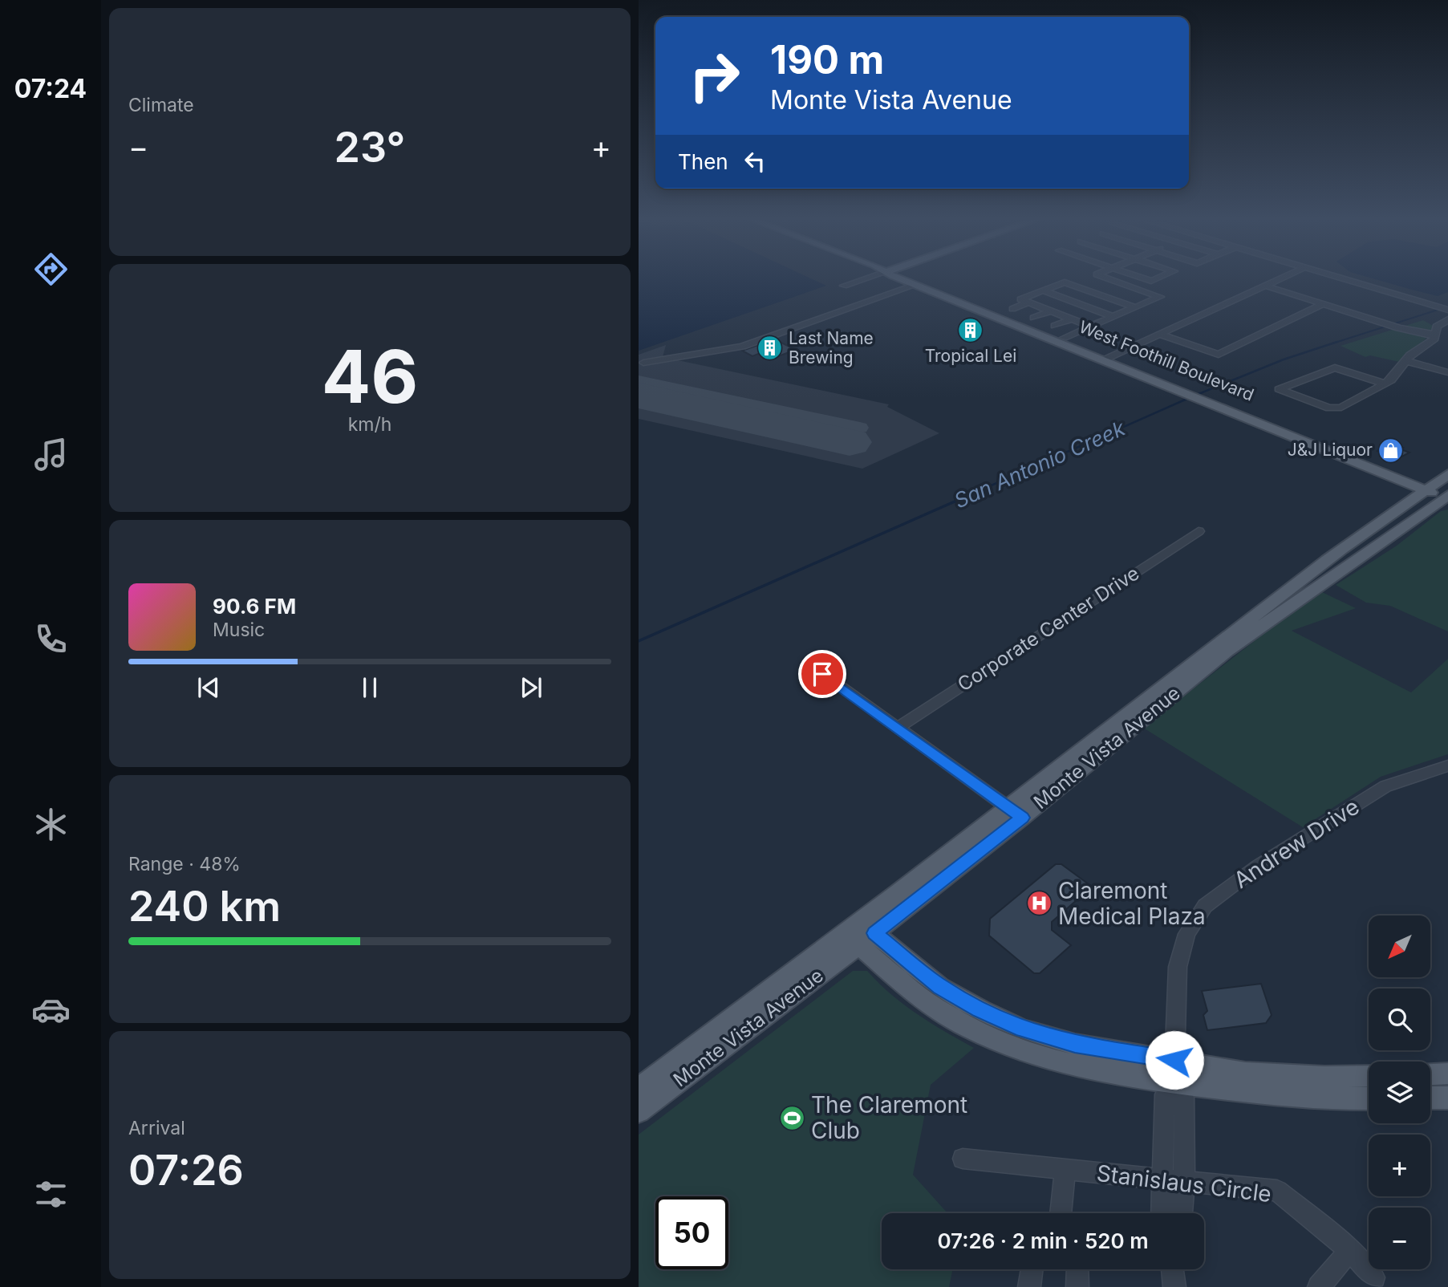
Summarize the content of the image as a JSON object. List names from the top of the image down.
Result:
{
  "streets": {
    "main road": ["West Foothill Boulevard", "Monte Vista Avenue"],
    "street": ["Corporate Center Drive", "Andrew Drive", "Stanislaus Circle"]
  },
  "crossings": [
    ["West Foothill Boulevard", "Monte Vista Avenue"]
  ],
  "water": ["San Antonio Creek"],
  "places": {
    "building": ["Tropical Lei", "Last Name Brewing"],
    "shop": ["J&J Liquor"],
    "hospital": ["Claremont Medical Plaza"],
    "sports": ["The Claremont Club"]
  },
  "north": "bottom left",
  "page": {
    "tabs": "07:24",
    "tile": [
      "Climate",
      ["46", "km/h"],
      ["Range · 48%", "240 km"],
      ["Arrival", "07:26"]
    ],
    "turn": ["190 m", "Monte Vista Avenue"],
    "heat": ["−", "23°", "+"],
    "then": "Then",
    "song": ["90.6 FM", "Music"],
    "map_buttons": ["+", "−"],
    "limit": "50",
    "trip": "07:26 · 2 min · 520 m"
  }
}
